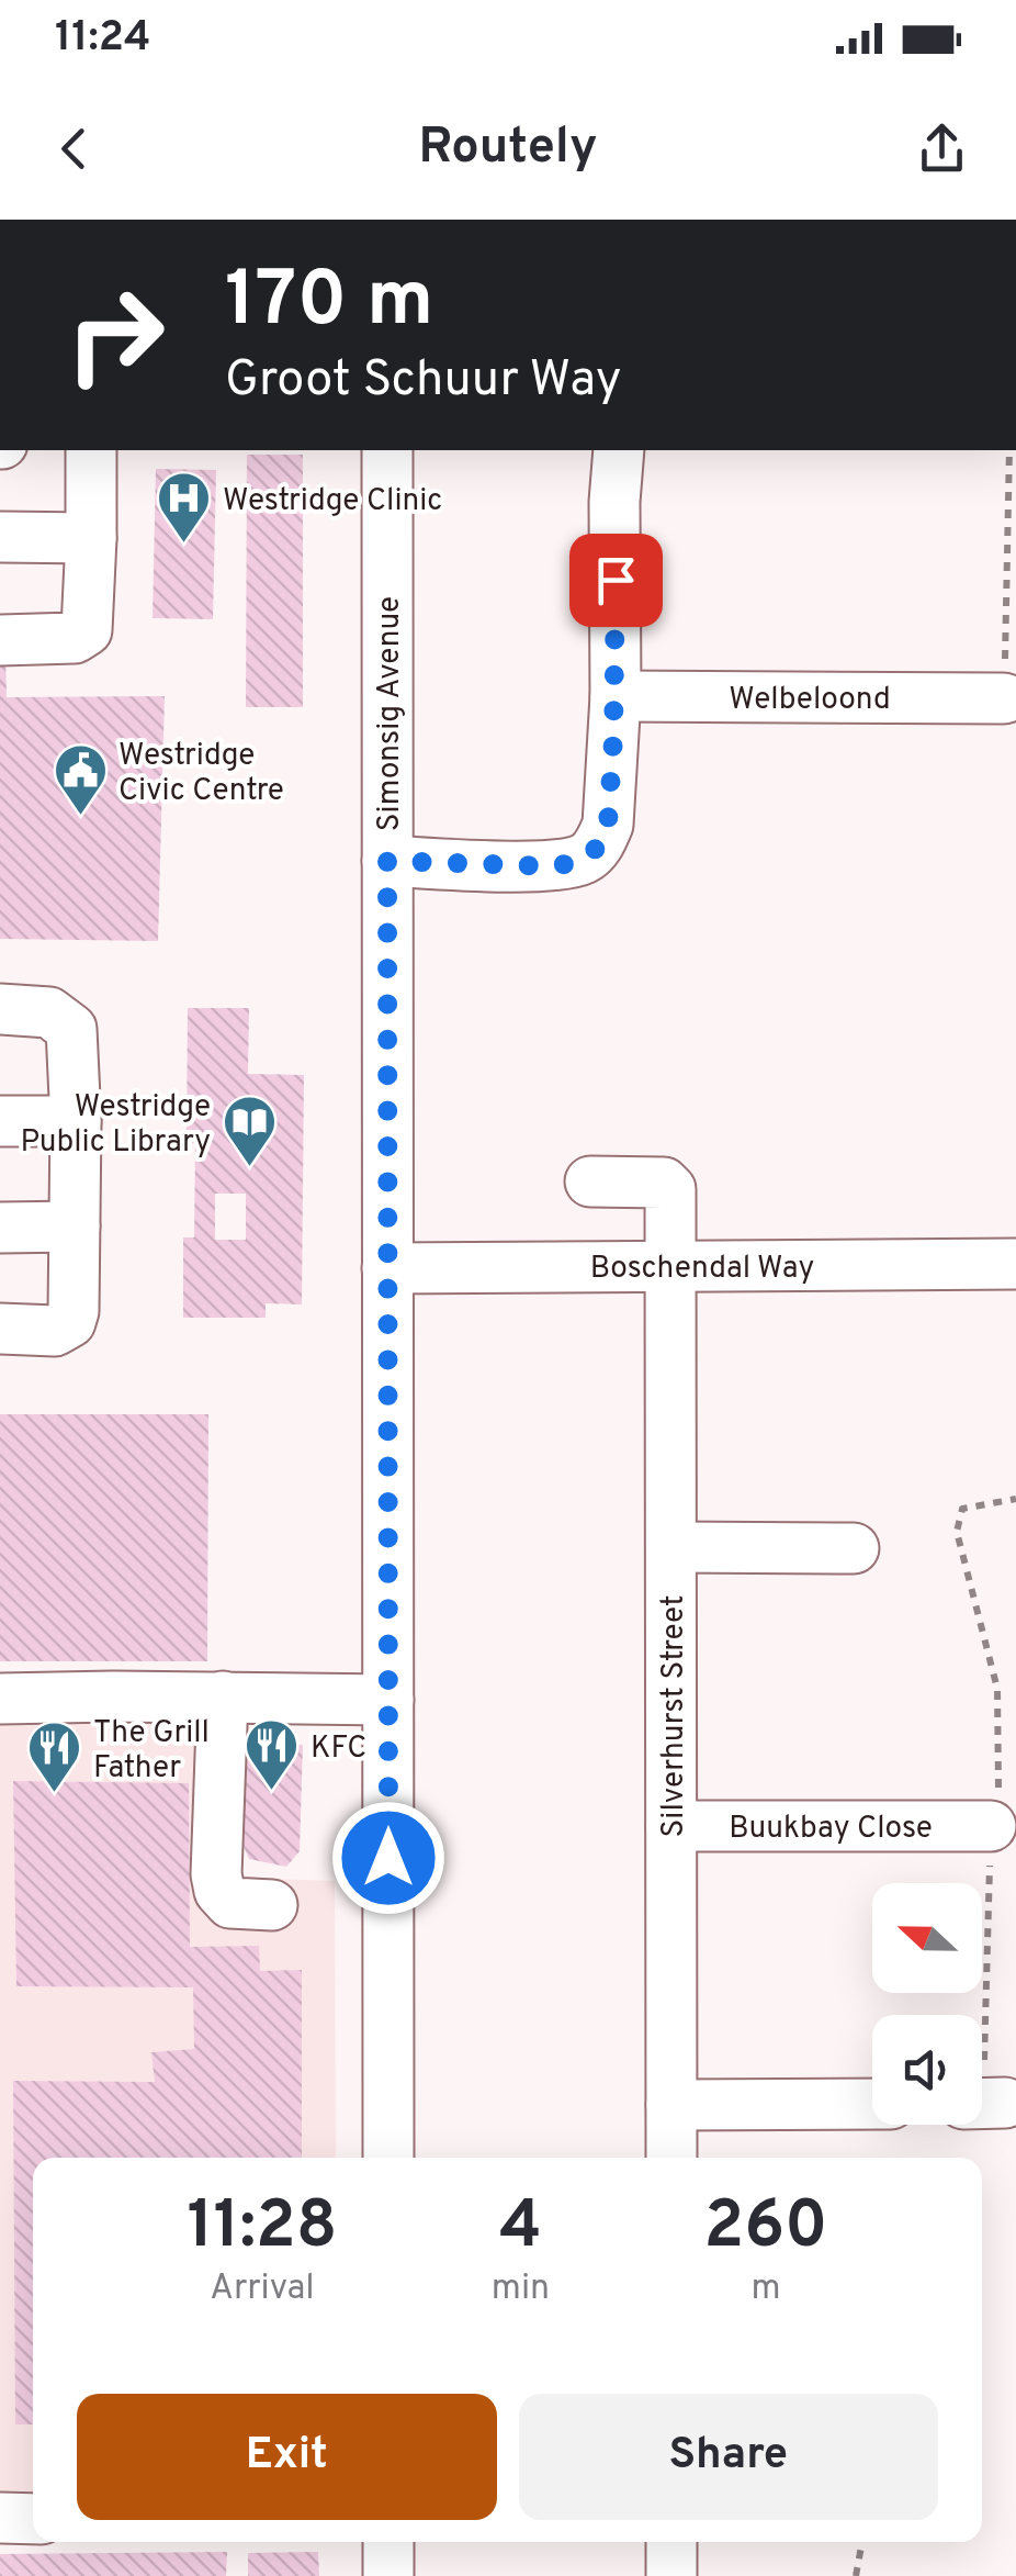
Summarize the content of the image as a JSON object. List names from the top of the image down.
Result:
{
  "streets": {
    "street": [
      "Welbeloond",
      "Simonsig Avenue",
      "Boschendal Way",
      "Silverhurst Street",
      "Buukbay Close"
    ]
  },
  "crossings": [
    ["Simonsig Avenue", "Boschendal Way"],
    ["Boschendal Way", "Silverhurst Street"],
    ["Silverhurst Street", "Buukbay Close"]
  ],
  "places": {
    "hospital": ["Westridge Clinic"],
    "public building": ["Westridge Civic Centre"],
    "library": ["Westridge Public Library"],
    "restaurant": ["KFC", "The Grill Father"]
  },
  "north": "left",
  "page": {
    "status": "11:24",
    "header": "Routely",
    "turn": ["170 m", "Groot Schuur Way"],
    "eta": [
      "11:28",
      "Arrival",
      "4",
      "min",
      "260",
      "m"
    ],
    "buttons": ["Exit", "Share"]
  }
}
